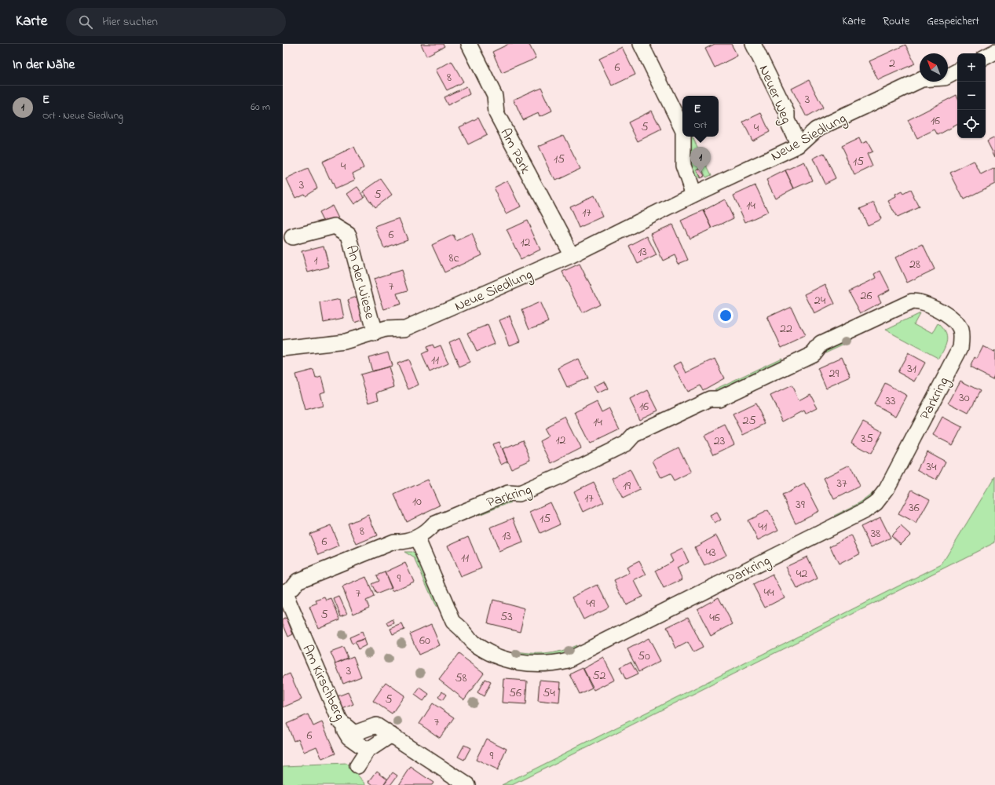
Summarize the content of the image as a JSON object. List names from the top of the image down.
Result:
{
  "streets": {
    "street": [
      "Neuer Weg",
      "Neue Siedlung",
      "Am Park",
      "An der Wiese",
      "Parkring",
      "Am Kirschberg"
    ]
  },
  "crossings": [
    ["Neuer Weg", "Neue Siedlung"],
    ["Neue Siedlung", "Am Park"],
    ["Neue Siedlung", "An der Wiese"],
    ["Parkring", "Am Kirschberg"]
  ],
  "house_numbers": [
    "2",
    "6",
    "8",
    "3",
    "16",
    "5",
    "4",
    "15",
    "15",
    "4",
    "3",
    "5",
    "14",
    "17",
    "6",
    "12",
    "13",
    "8c",
    "1",
    "28",
    "7",
    "26",
    "24",
    "22",
    "11",
    "31",
    "29",
    "30",
    "33",
    "16",
    "25",
    "14",
    "35",
    "12",
    "23",
    "34",
    "37",
    "19",
    "17",
    "10",
    "39",
    "36",
    "15",
    "41",
    "8",
    "38",
    "13",
    "6",
    "43",
    "11",
    "42",
    "9",
    "44",
    "7",
    "49",
    "5",
    "53",
    "46",
    "60",
    "50",
    "3",
    "52",
    "58",
    "56",
    "54",
    "5",
    "7",
    "6",
    "9"
  ],
  "north": "top left",
  "page": {
    "header": "Karte",
    "search": "Hier suchen",
    "nav": ["Karte", "Route", "Gespeichert"],
    "heading": "In der Nähe",
    "map_buttons": ["+", "−"],
    "list": [
      {
        "mark": "1",
        "name": "E",
        "note": "Ort · Neue Siedlung",
        "value": "60 m"
      }
    ],
    "popup": ["E", "Ort"],
    "pins": "1"
  }
}
